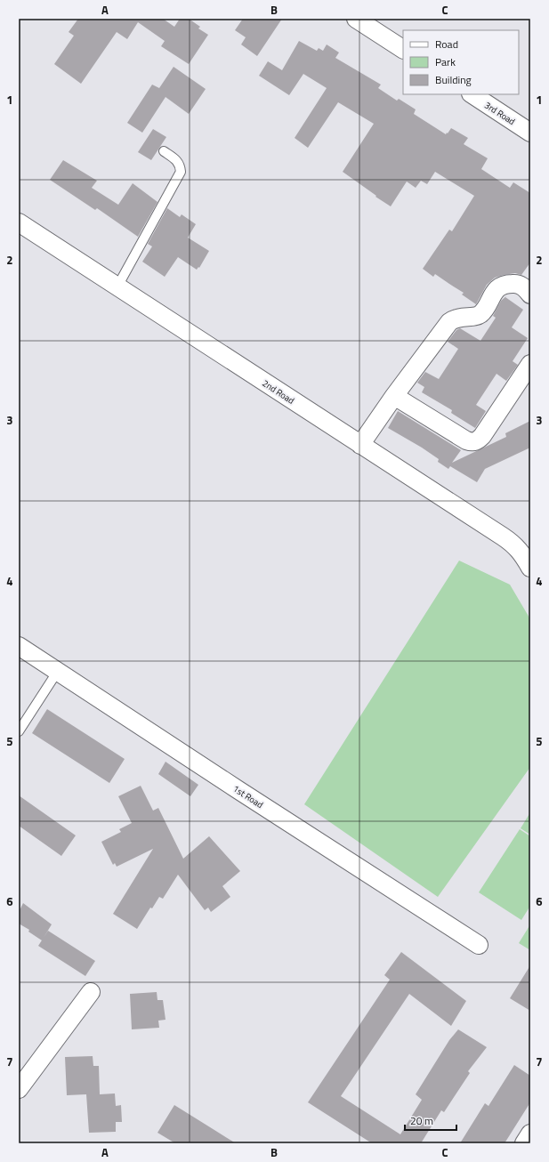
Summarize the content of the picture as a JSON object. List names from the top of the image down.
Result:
{
  "streets": {
    "street": ["3rd Road", "2nd Road", "1st Road"]
  },
  "legend": ["Road", "Park", "Building"],
  "scale_bar": "20 m",
  "grid": {
    "columns": ["A", "B", "C"],
    "rows": [
      "1",
      "2",
      "3",
      "4",
      "5",
      "6",
      "7"
    ]
  }
}
